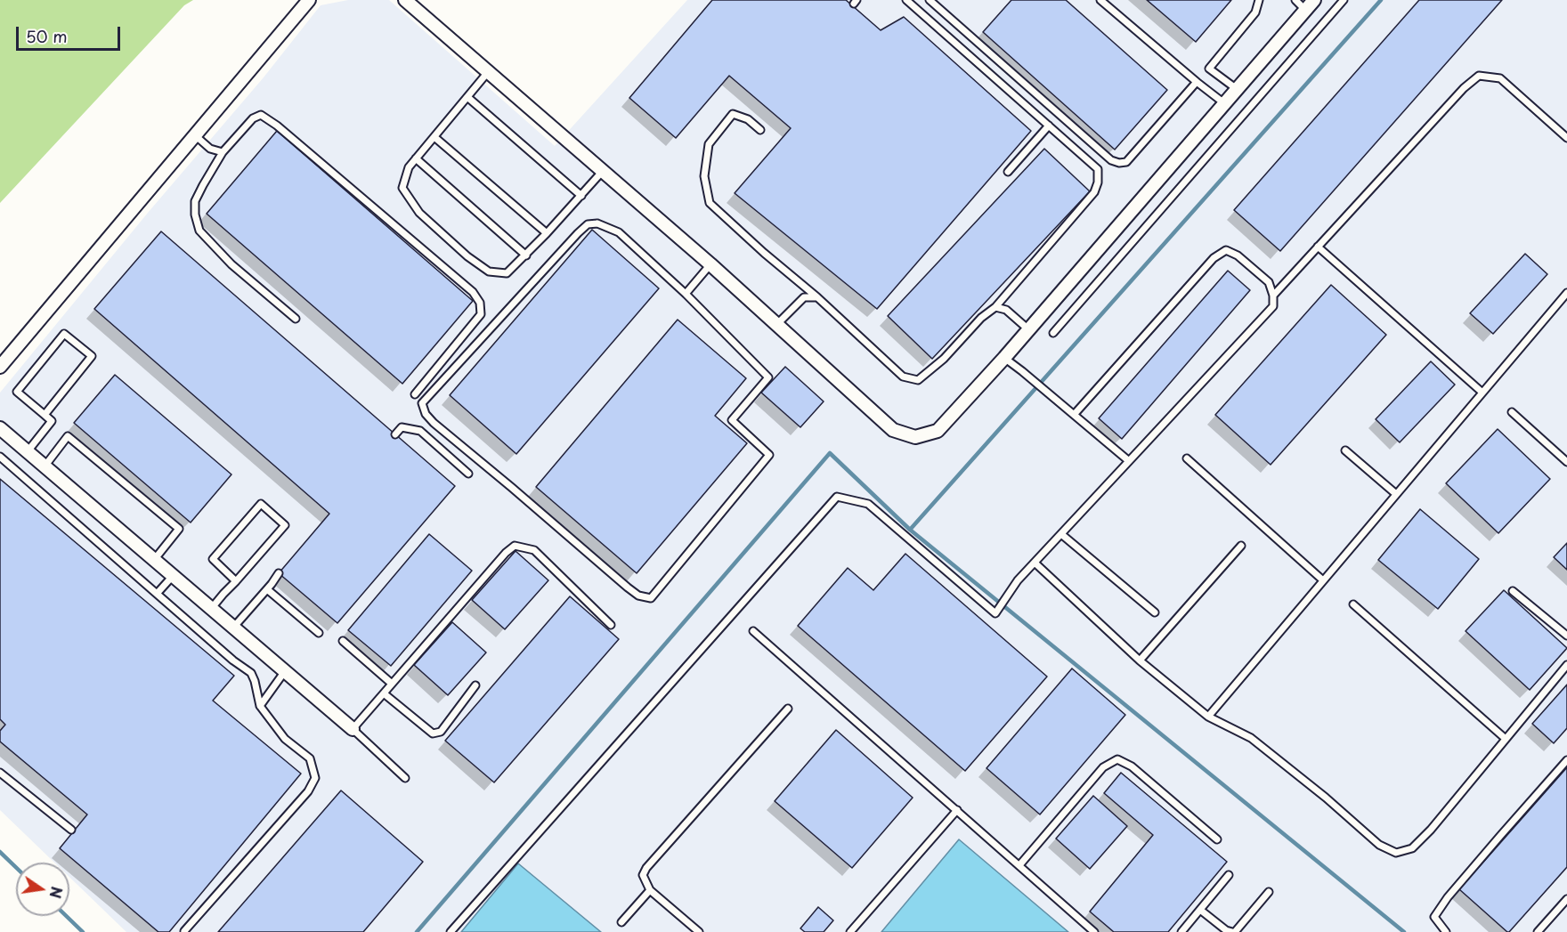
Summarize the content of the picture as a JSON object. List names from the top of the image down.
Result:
{
  "scale_bar": "50 m",
  "north": "right"
}
